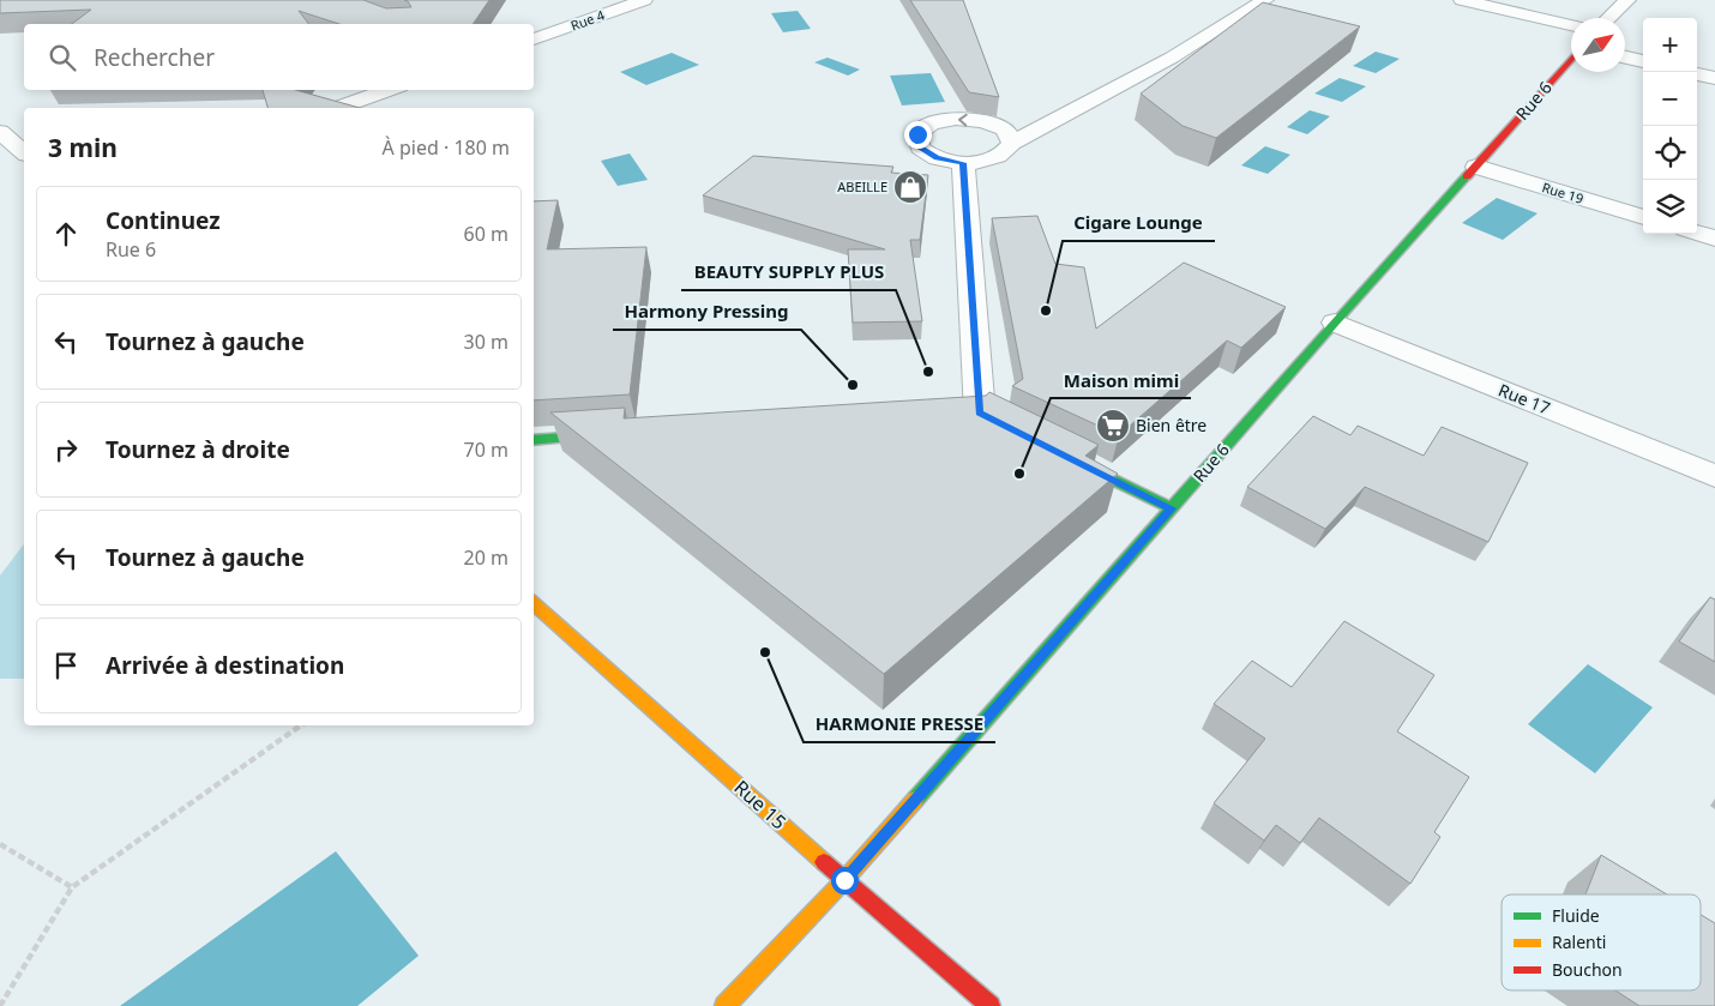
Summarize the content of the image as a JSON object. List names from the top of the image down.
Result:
{
  "streets": {
    "street": [
      "Rue 4",
      "Rue 6",
      "Rue 19",
      "Rue 17",
      "Rue 15"
    ]
  },
  "crossings": [
    ["Rue 6", "Rue 19"],
    ["Rue 6", "Rue 17"],
    ["Rue 6", "Rue 15"]
  ],
  "places": {
    "shop": ["ABEILLE"],
    "other": [
      "Cigare Lounge",
      "BEAUTY SUPPLY PLUS",
      "Harmony Pressing",
      "Maison mimi",
      "HARMONIE PRESSE"
    ],
    "supermarket": ["Bien être"]
  },
  "legend": ["Fluide", "Ralenti", "Bouchon"],
  "north": "top right",
  "page": {
    "map_buttons": ["+", "−"],
    "search": "Rechercher",
    "heading": ["3 min", "À pied · 180 m"],
    "list": [
      ["Continuez", "Rue 6", "60 m"],
      ["Tournez à gauche", "30 m"],
      ["Tournez à droite", "70 m"],
      ["Tournez à gauche", "20 m"],
      "Arrivée à destination"
    ]
  }
}
